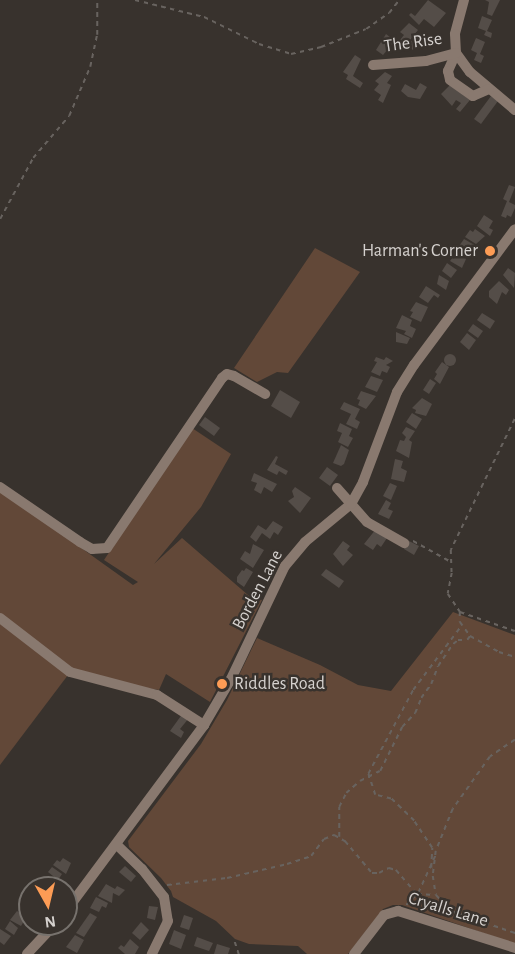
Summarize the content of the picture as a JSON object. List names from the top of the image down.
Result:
{
  "streets": {
    "street": ["The Rise", "Borden Lane", "Cryalls Lane"]
  },
  "places": ["Harman's Corner", "Riddles Road"],
  "north": "bottom"
}
